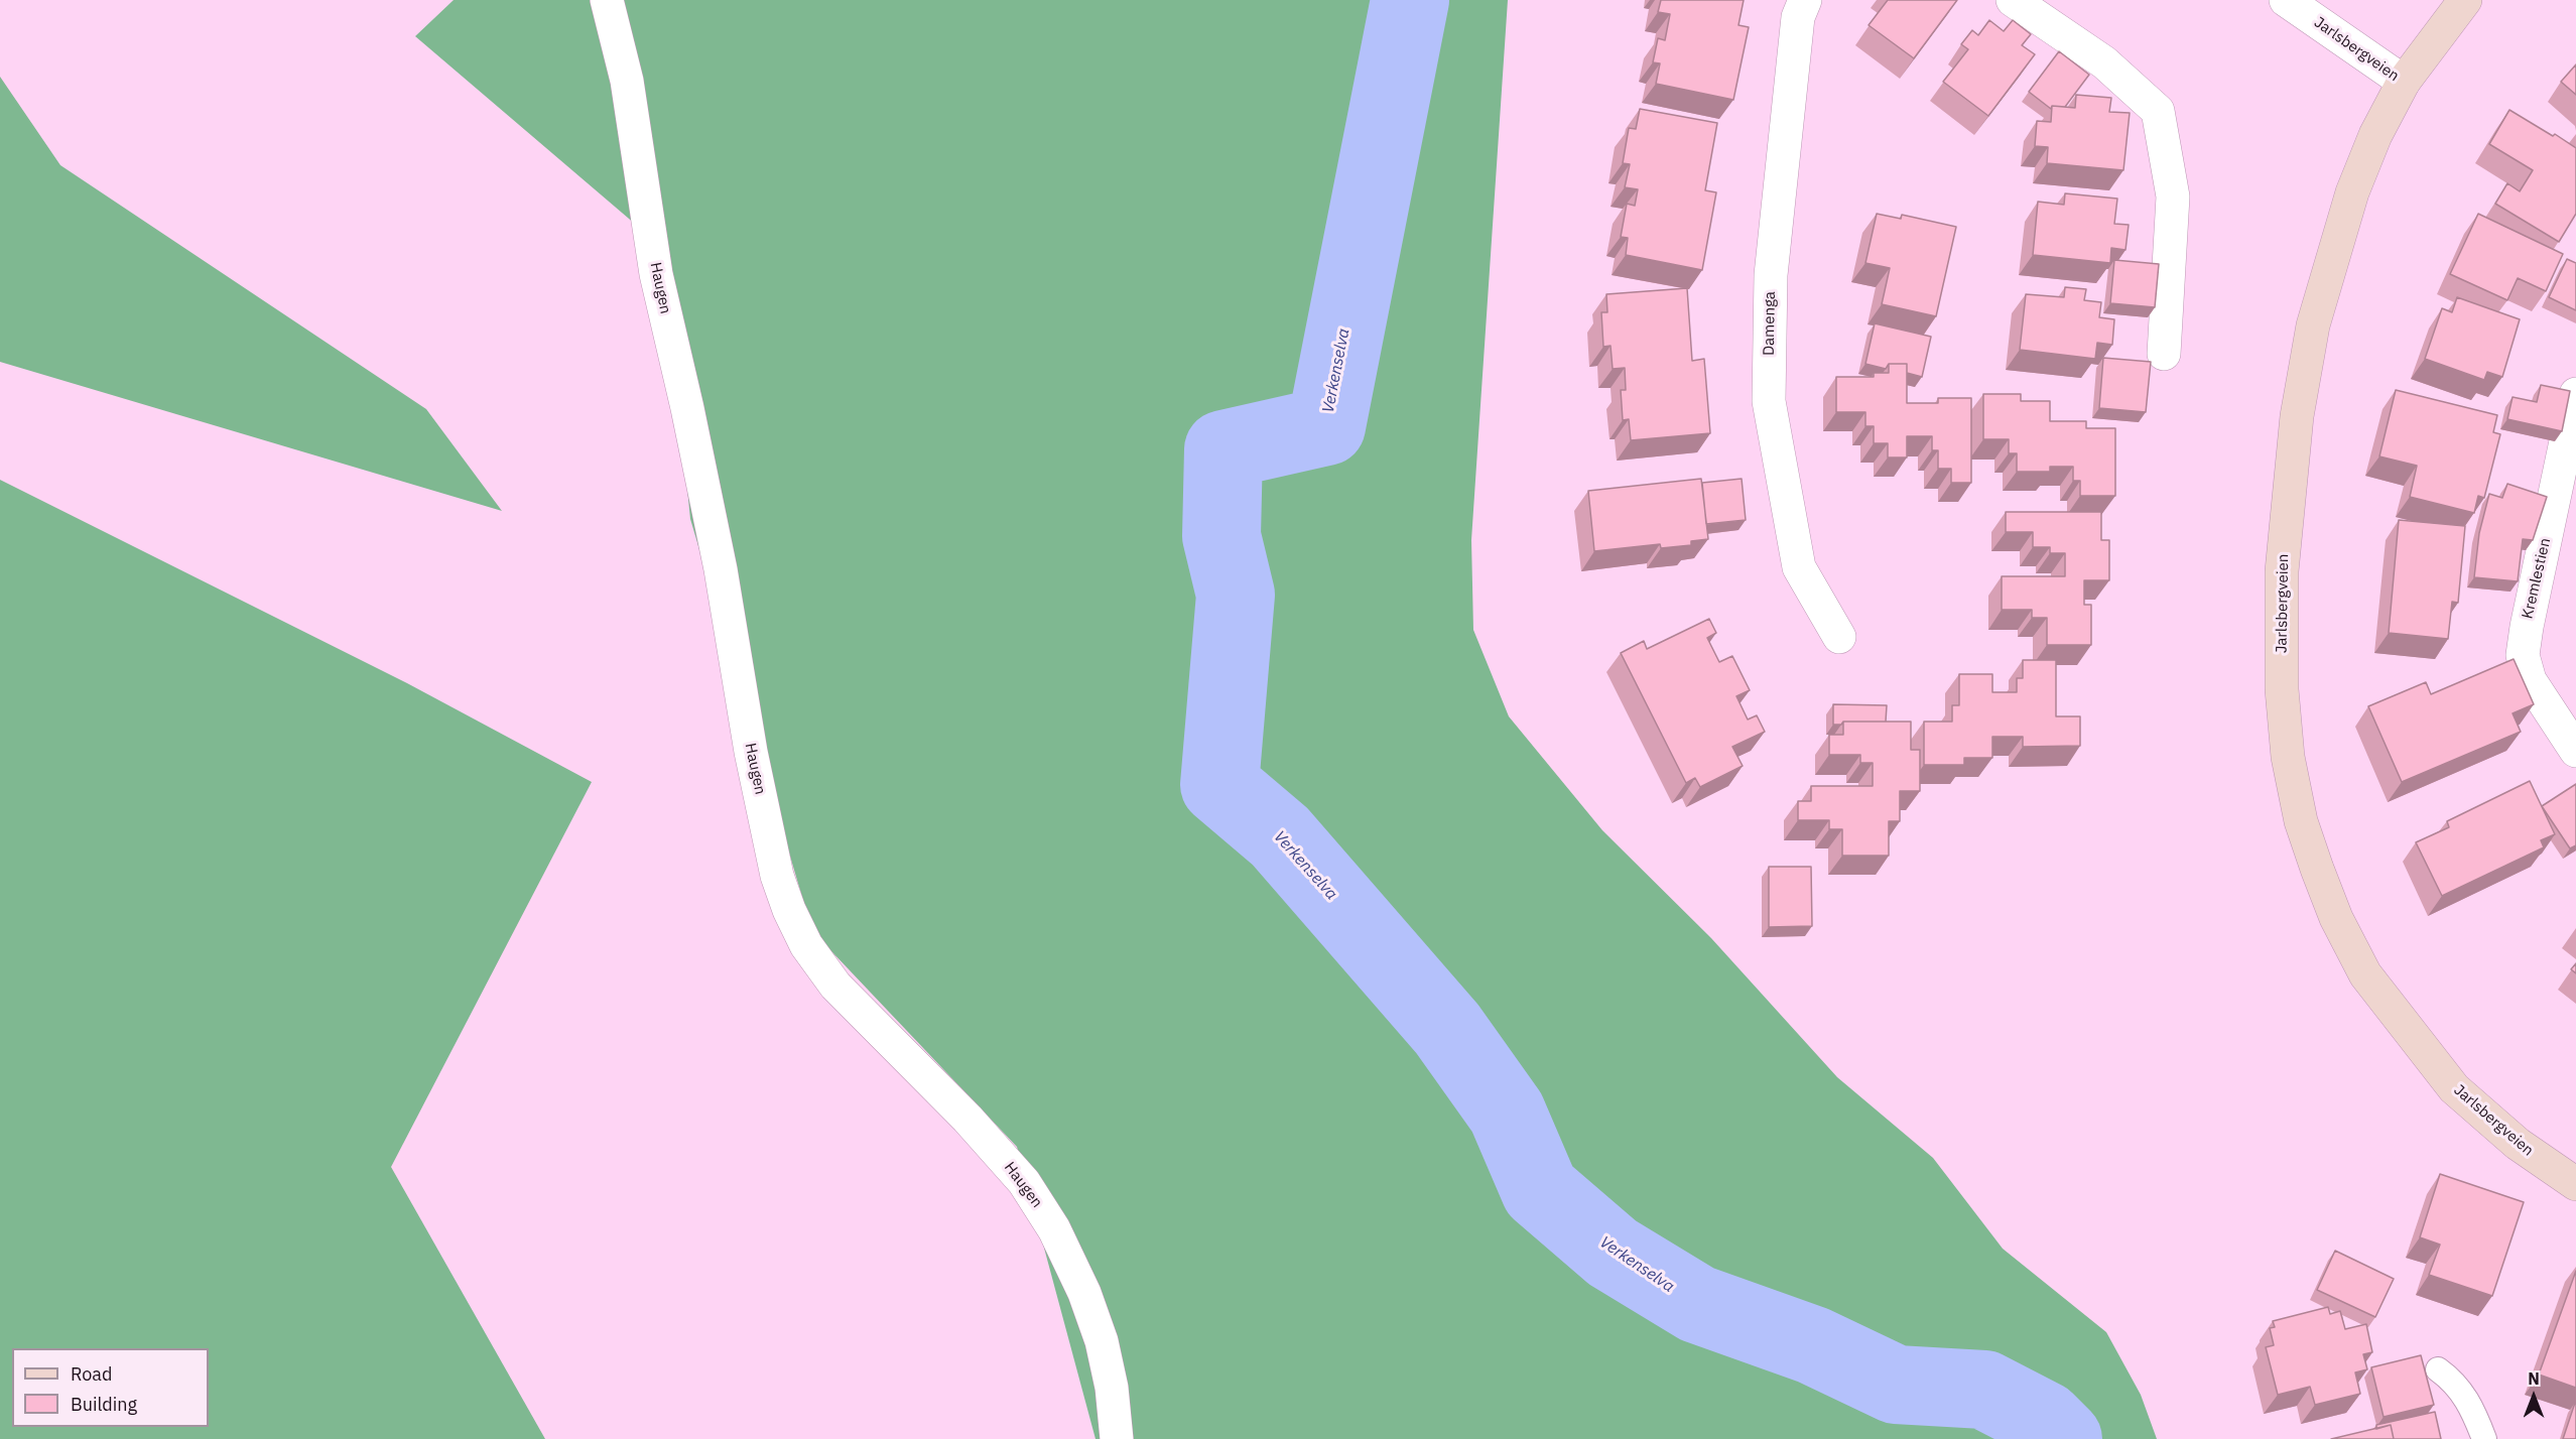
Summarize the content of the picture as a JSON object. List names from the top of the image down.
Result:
{
  "streets": {
    "main road": ["Jarlsbergveien"],
    "street": ["Haugen", "Damenga", "Kremlestien"]
  },
  "water": ["Verkenselva"],
  "legend": ["Road", "Building"],
  "north": "top"
}
